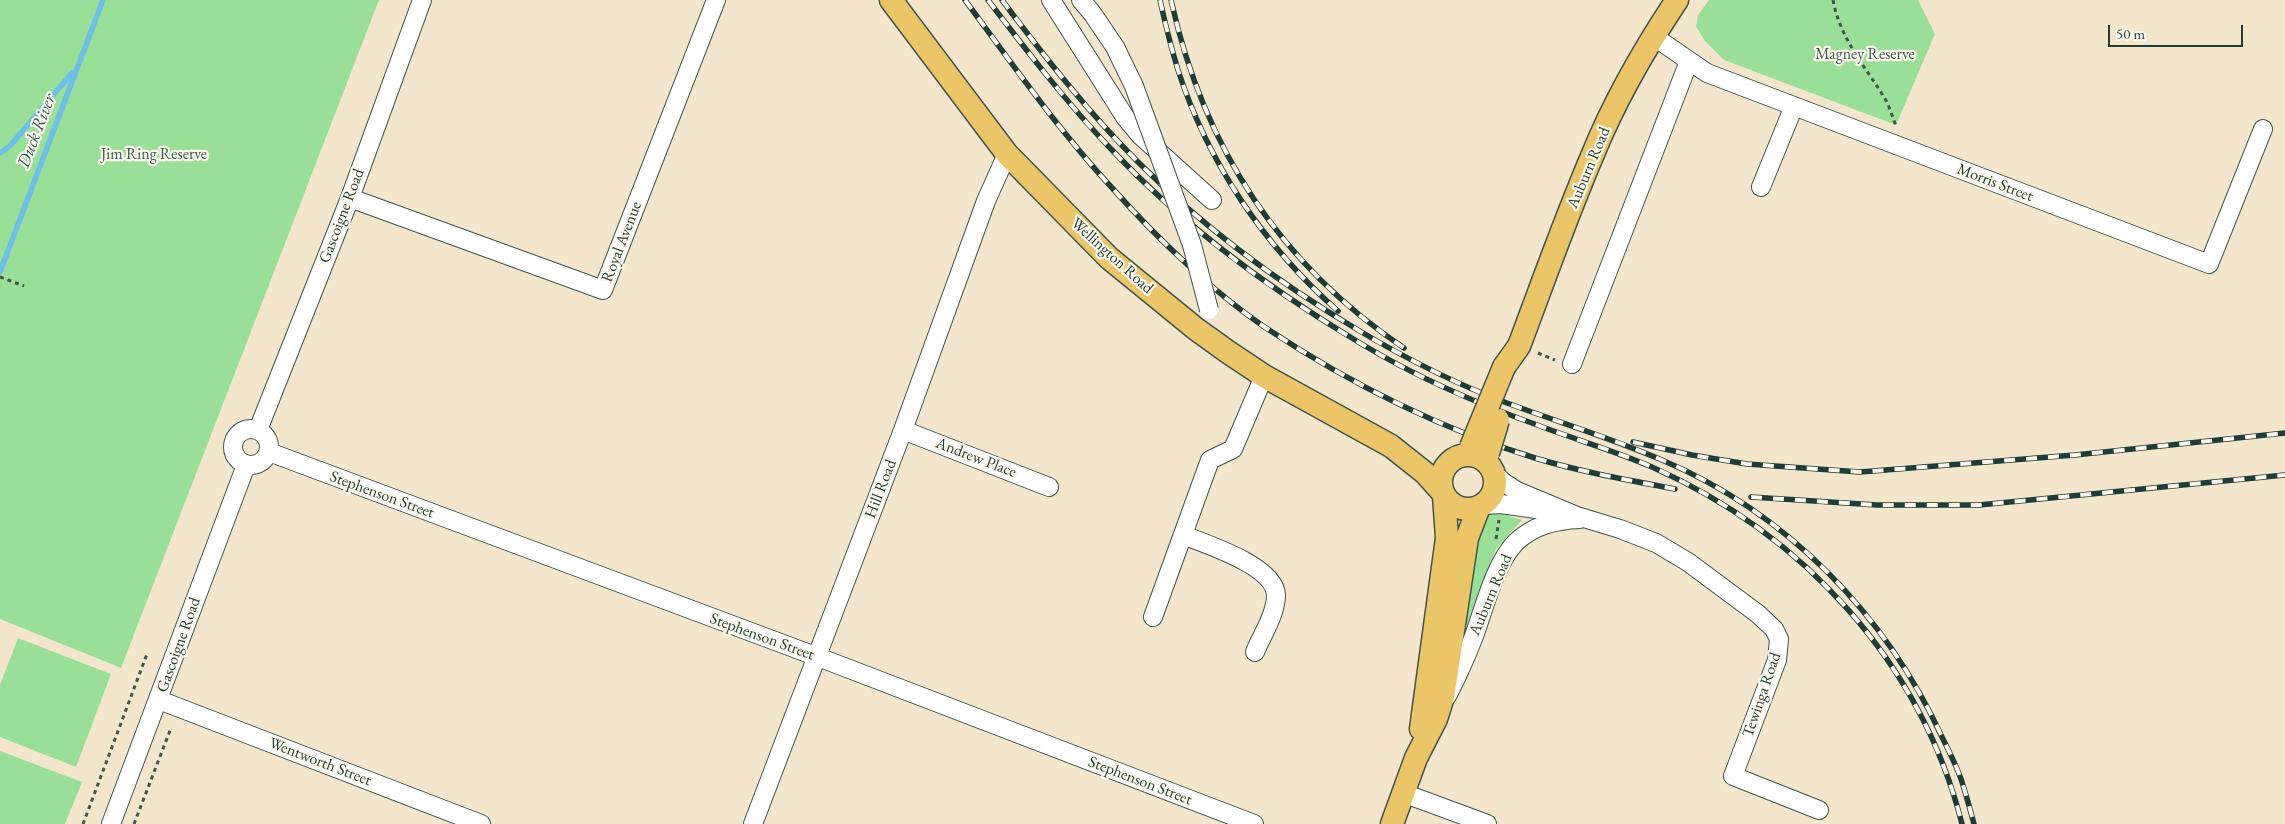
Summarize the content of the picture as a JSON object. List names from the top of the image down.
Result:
{
  "streets": {
    "main road": ["Auburn Road", "Wellington Road"],
    "street": [
      "Morris Street",
      "Gascoigne Road",
      "Royal Avenue",
      "Andrew Place",
      "Hill Road",
      "Stephenson Street",
      "Tewinga Road",
      "Wentworth Street"
    ]
  },
  "crossings": [
    ["Auburn Road", "Morris Street"],
    ["Auburn Road", "Wellington Road"],
    ["Auburn Road", "Tewinga Road"],
    ["Gascoigne Road", "Royal Avenue"],
    ["Gascoigne Road", "Stephenson Street"],
    ["Gascoigne Road", "Wentworth Street"],
    ["Wellington Road", "Hill Road"],
    ["Wellington Road", "Tewinga Road"],
    ["Andrew Place", "Hill Road"],
    ["Hill Road", "Stephenson Street"]
  ],
  "water": ["Duck River"],
  "parks": ["Magney Reserve", "Jim Ring Reserve"],
  "scale_bar": "50 m"
}
